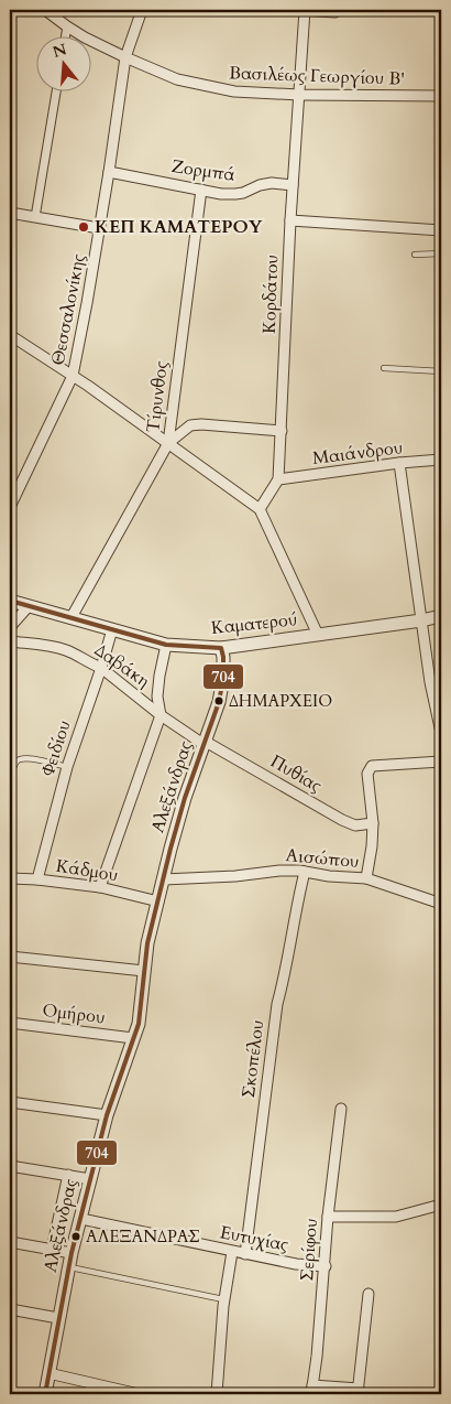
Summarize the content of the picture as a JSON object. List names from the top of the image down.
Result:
{
  "streets": {
    "street": [
      "Βασιλέως Γεωργίου Β'",
      "Ζορμπά",
      "Κορδάτου",
      "Θεσσαλονίκης",
      "Τίρυνθος",
      "Μαιάνδρου",
      "Καματερού",
      "Δαβάκη",
      "Φειδίου",
      "Πυθίας",
      "Αλεξάνδρας",
      "Αισώπου",
      "Κάδμου",
      "Ομήρου",
      "Σκοπέλου",
      "Ευτυχίας",
      "Σερίφου"
    ]
  },
  "crossings": [
    ["Βασιλέως Γεωργίου Β'", "Κορδάτου"],
    ["Βασιλέως Γεωργίου Β'", "Θεσσαλονίκης"],
    ["Ζορμπά", "Κορδάτου"],
    ["Ζορμπά", "Θεσσαλονίκης"],
    ["Ζορμπά", "Τίρυνθος"],
    ["Κορδάτου", "Μαιάνδρου"],
    ["Τίρυνθος", "Καματερού"],
    ["Καματερού", "Φειδίου"],
    ["Καματερού", "Αλεξάνδρας"],
    ["Δαβάκη", "Φειδίου"],
    ["Δαβάκη", "Πυθίας"],
    ["Δαβάκη", "Αλεξάνδρας"],
    ["Φειδίου", "Κάδμου"],
    ["Πυθίας", "Αλεξάνδρας"],
    ["Αλεξάνδρας", "Αισώπου"],
    ["Αλεξάνδρας", "Κάδμου"],
    ["Αλεξάνδρας", "Ομήρου"],
    ["Αλεξάνδρας", "Ευτυχίας"],
    ["Αισώπου", "Σκοπέλου"],
    ["Σκοπέλου", "Ευτυχίας"],
    ["Ευτυχίας", "Σερίφου"]
  ],
  "places": ["ΚΕΠ ΚΑΜΑΤΕΡΟΥ", "ΔΗΜΑΡΧΕΙΟ", "ΑΛΕΞΑΝΔΡΑΣ"],
  "lines": ["transit line 704"],
  "north": "top"
}
